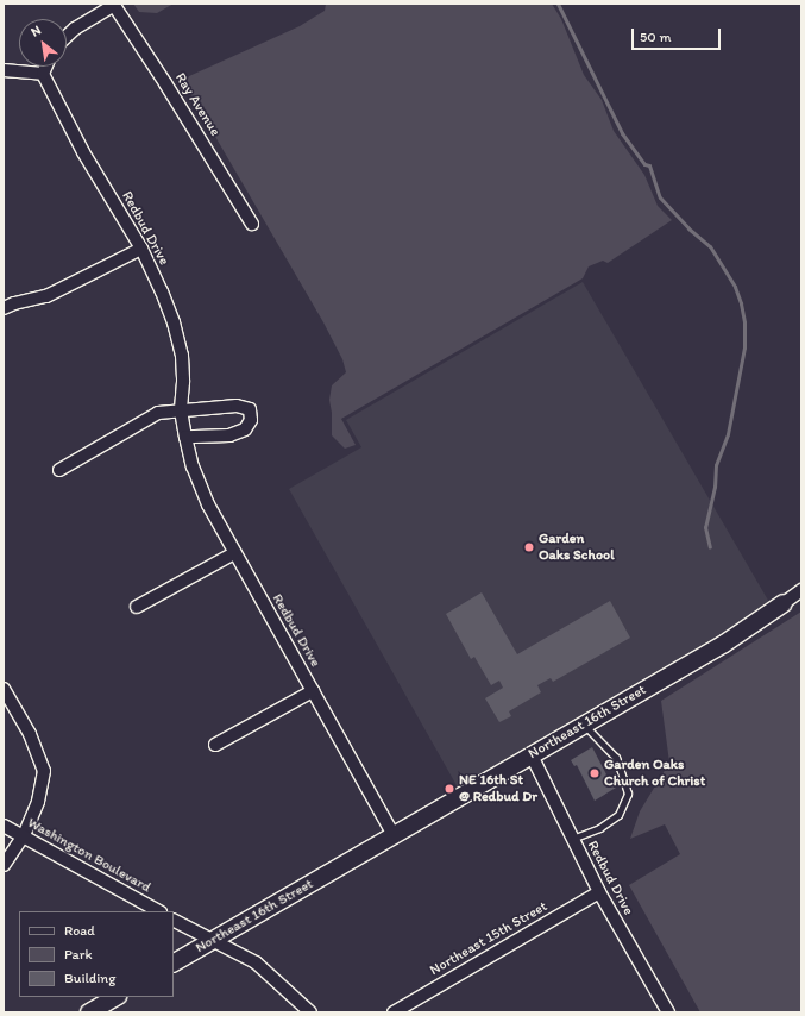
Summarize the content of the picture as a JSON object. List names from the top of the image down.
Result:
{
  "streets": {
    "street": [
      "Ray Avenue",
      "Redbud Drive",
      "Northeast 16th Street",
      "Washington Boulevard",
      "Northeast 15th Street"
    ]
  },
  "crossings": [
    ["Redbud Drive", "Northeast 16th Street"],
    ["Redbud Drive", "Northeast 15th Street"]
  ],
  "places": ["Garden Oaks School", "Garden Oaks Church of Christ", "NE 16th St @ Redbud Dr"],
  "legend": ["Road", "Park", "Building"],
  "scale_bar": "50 m",
  "north": "top left"
}
